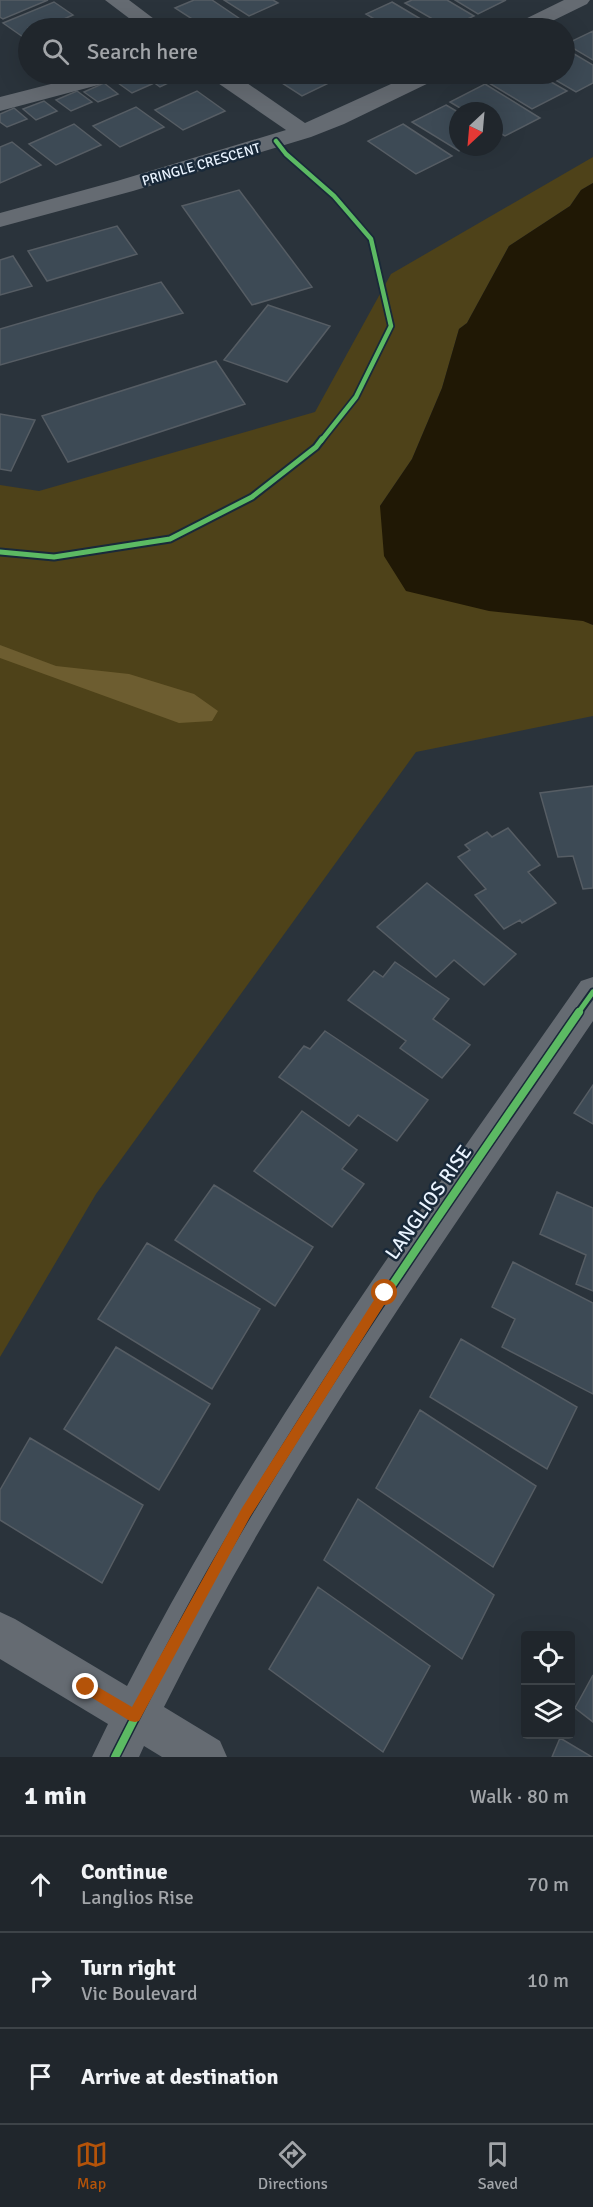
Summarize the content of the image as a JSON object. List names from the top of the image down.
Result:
{
  "streets": {
    "street": ["PRINGLE CRESCENT", "LANGLIOS RISE"]
  },
  "north": "bottom left",
  "page": {
    "search": "Search here",
    "heading": ["1 min", "Walk · 80 m"],
    "list": [
      ["Continue", "Langlios Rise", "70 m"],
      ["Turn right", "Vic Boulevard", "10 m"],
      "Arrive at destination"
    ],
    "nav": ["Map", "Directions", "Saved"]
  }
}
